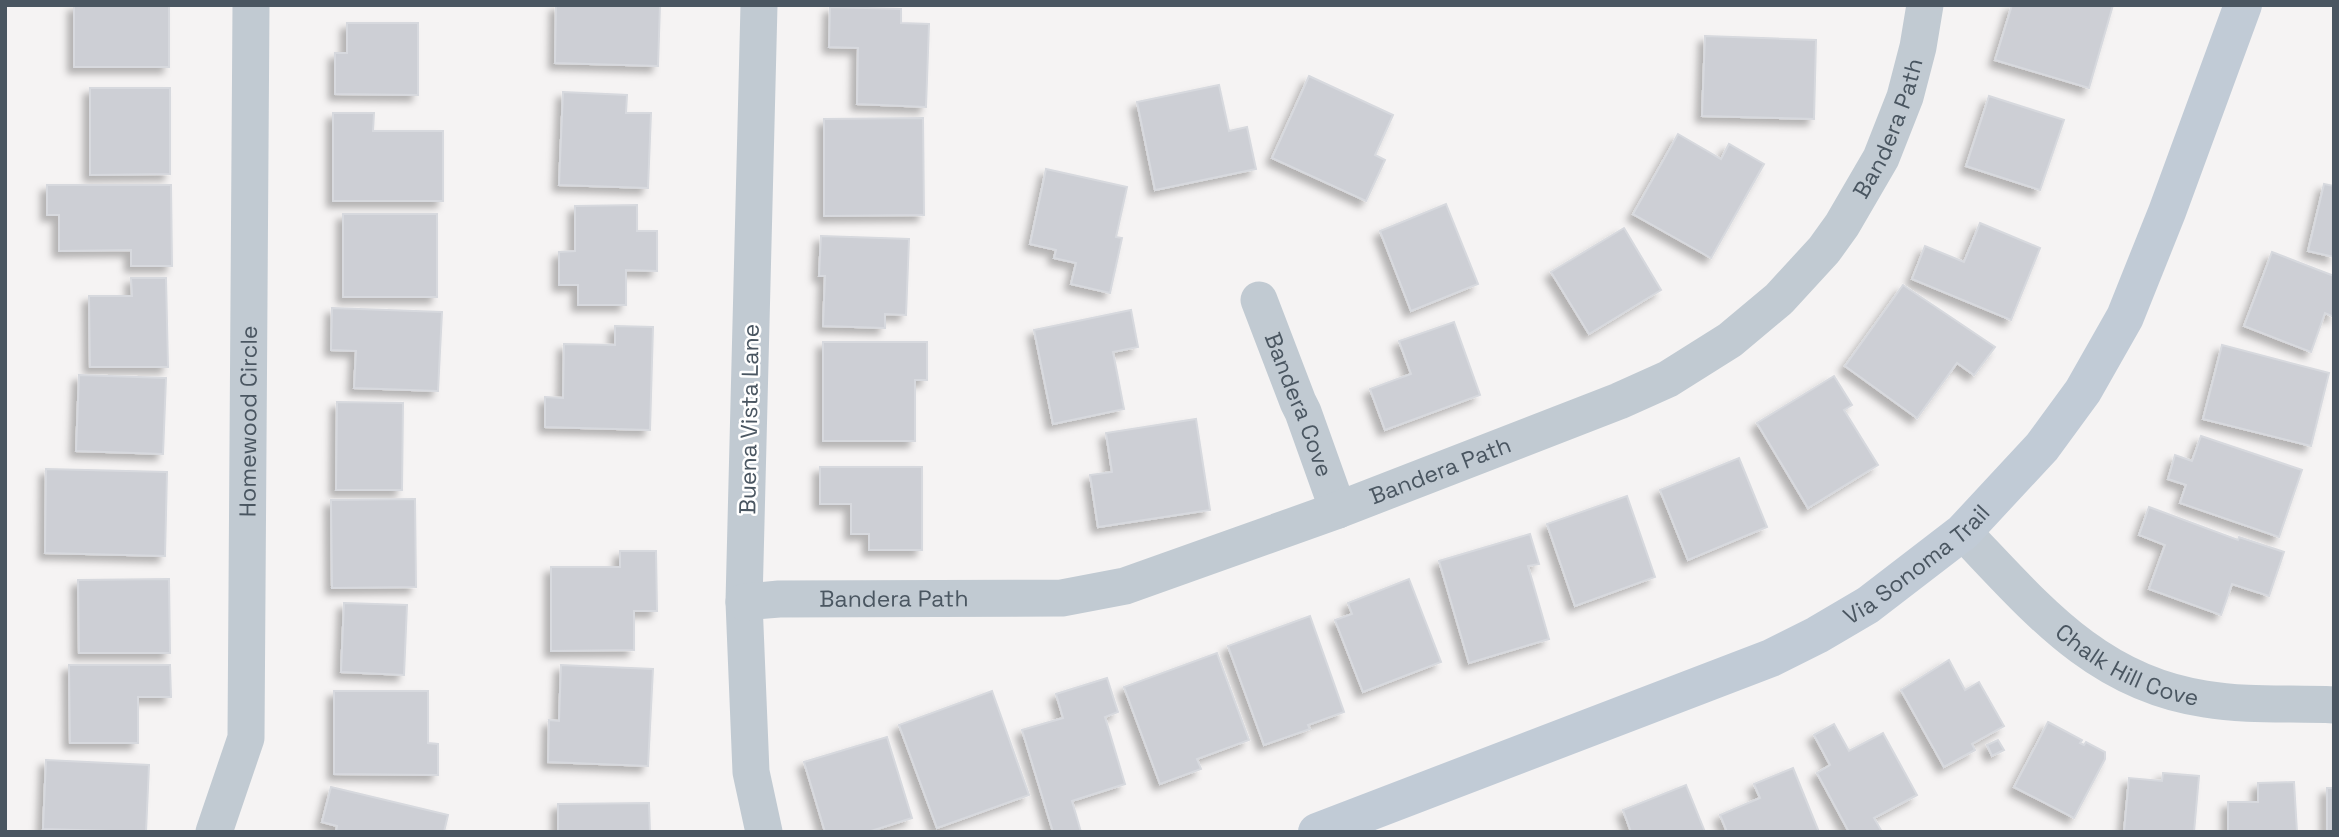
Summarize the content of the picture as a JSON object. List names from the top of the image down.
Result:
{
  "streets": {
    "street": [
      "Bandera Path",
      "Bandera Cove",
      "Buena Vista Lane",
      "Homewood Circle",
      "Via Sonoma Trail",
      "Chalk Hill Cove"
    ]
  },
  "crossings": [
    ["Bandera Path", "Bandera Cove"],
    ["Bandera Path", "Buena Vista Lane"],
    ["Via Sonoma Trail", "Chalk Hill Cove"]
  ]
}
